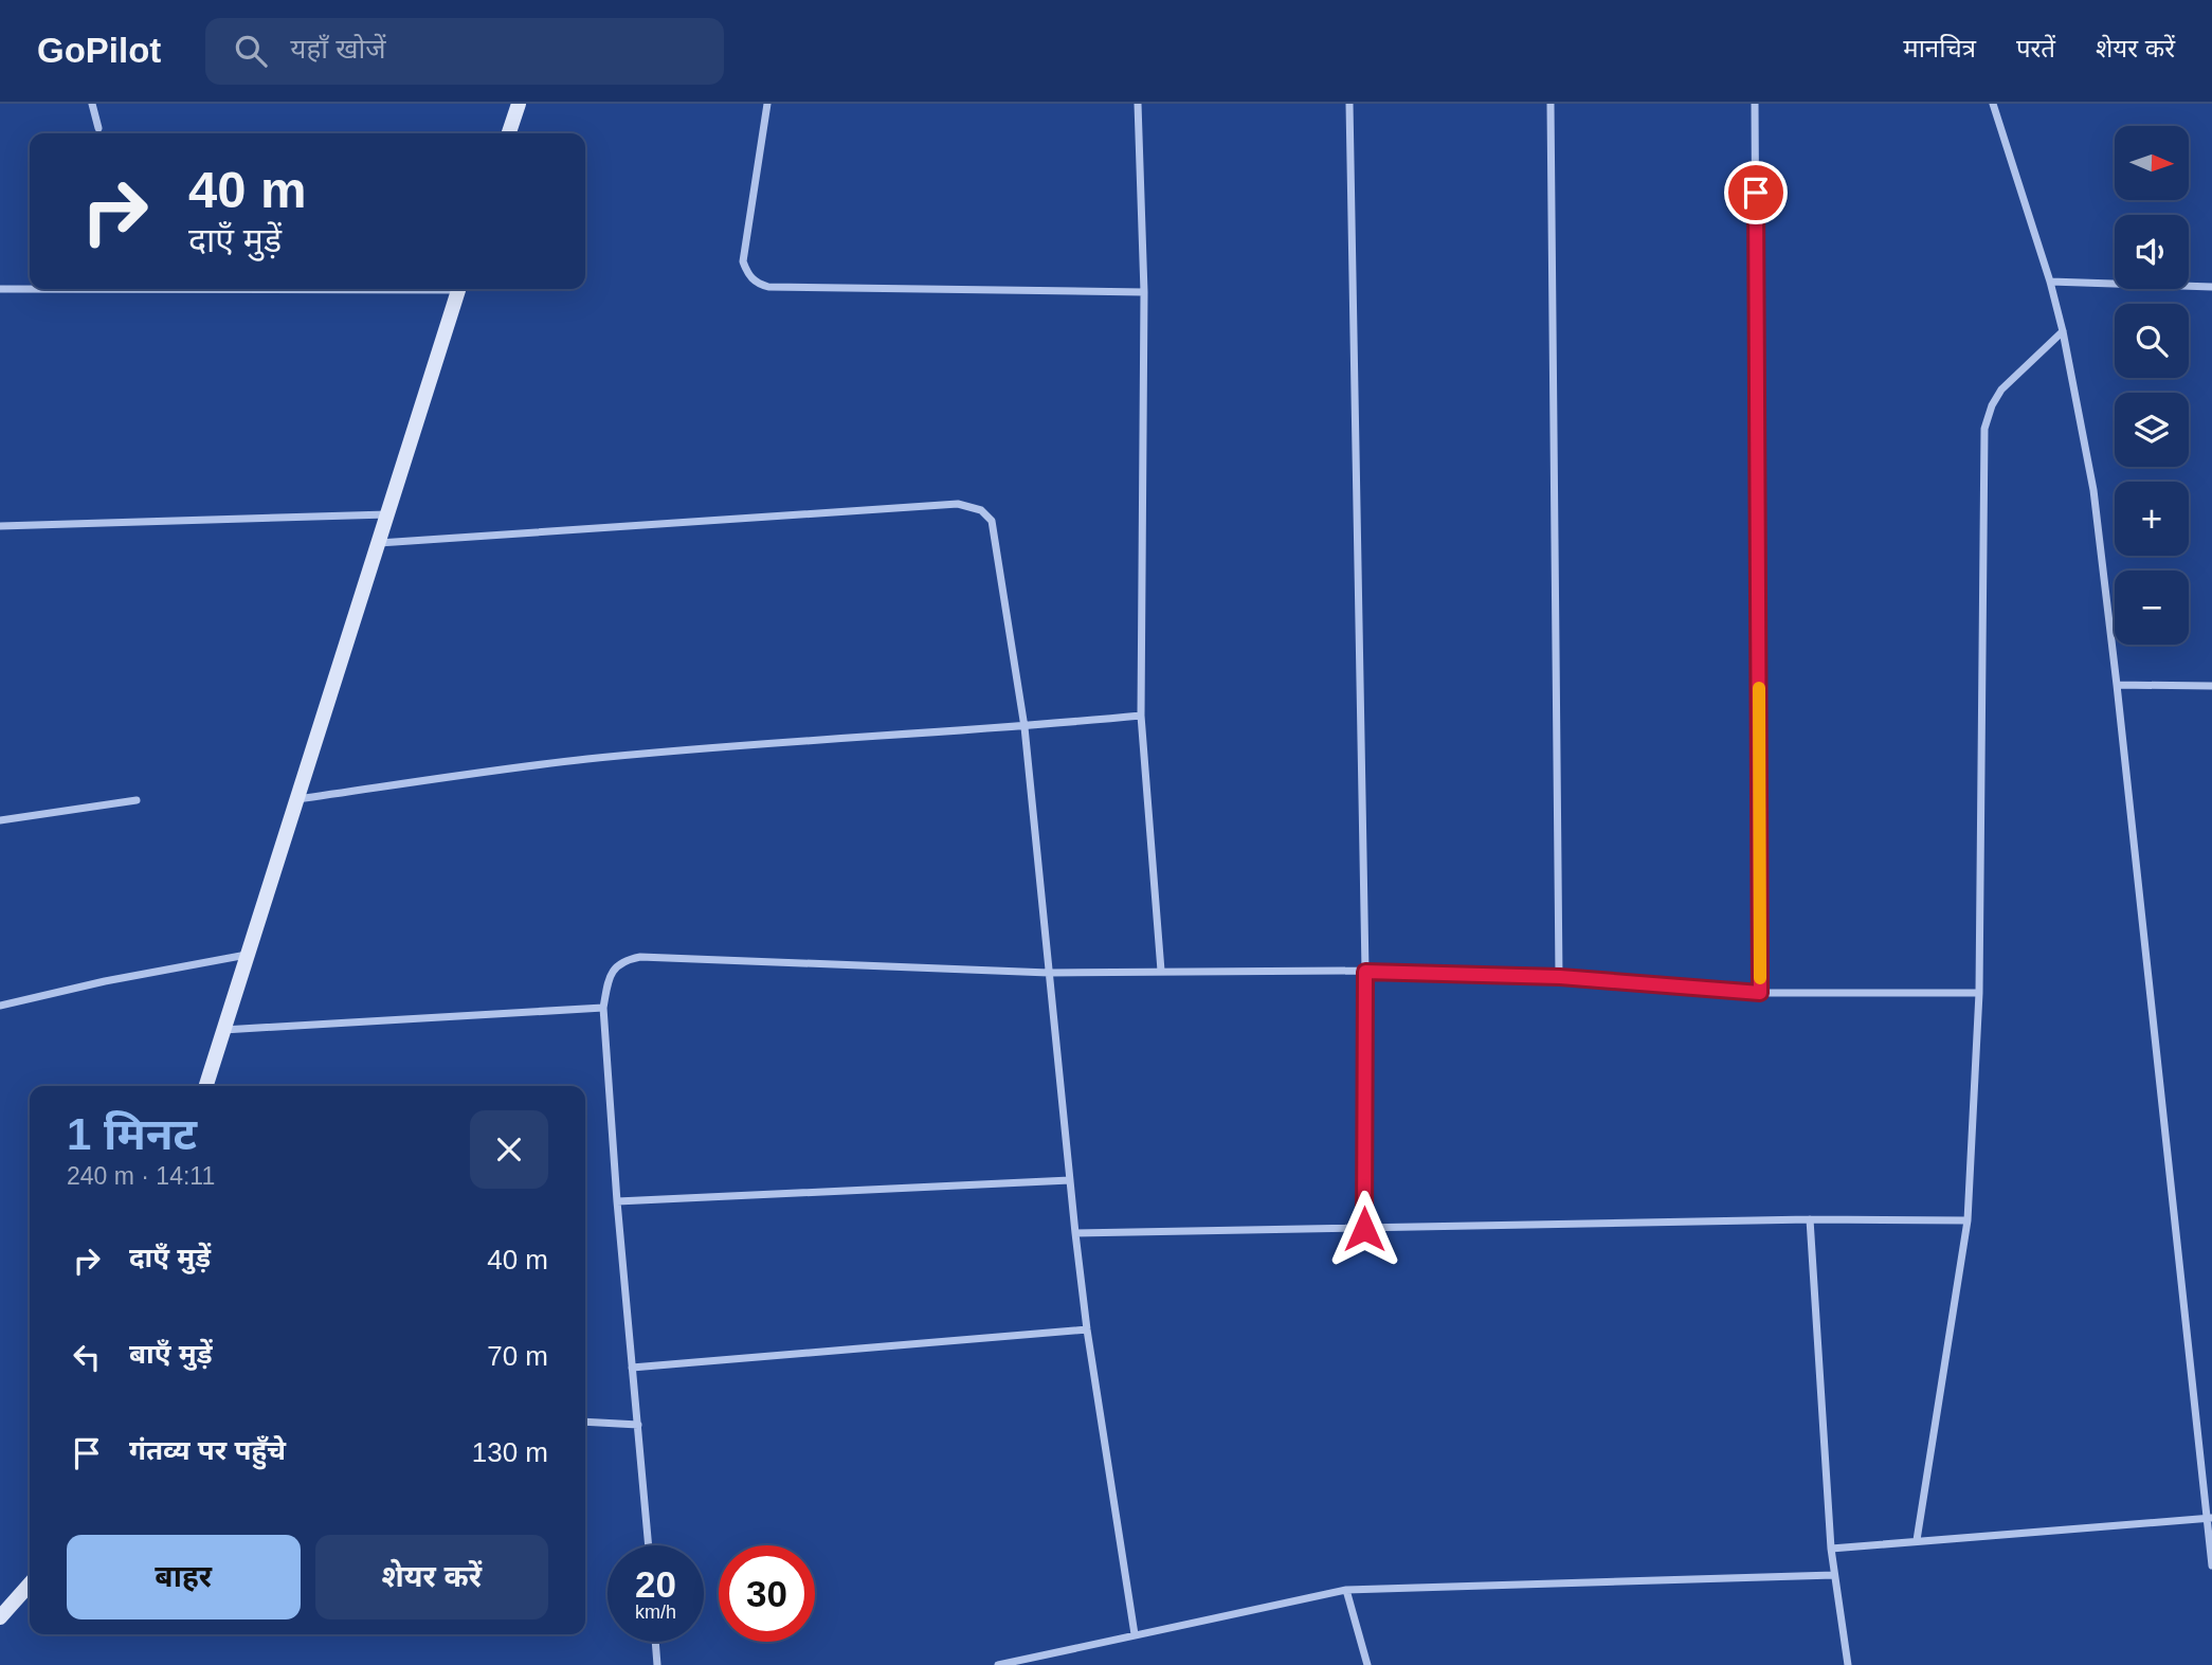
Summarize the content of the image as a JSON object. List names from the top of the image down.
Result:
{
  "north": "right",
  "page": {
    "header": "GoPilot",
    "search": "यहाँ खोजें",
    "nav": ["मानचित्र", "परतें", "शेयर करें"],
    "map_buttons": ["+", "−"],
    "turn": ["40 m", "दाएँ मुड़ें"],
    "heading": ["1 मिनट", "240 m · 14:11"],
    "list": [
      {
        "name": "दाएँ मुड़ें",
        "value": "40 m"
      },
      {
        "name": "बाएँ मुड़ें",
        "value": "70 m"
      },
      {
        "name": "गंतव्य पर पहुँचे",
        "value": "130 m"
      }
    ],
    "buttons": ["बाहर", "शेयर करें"],
    "speed": "20 km/h",
    "limit": "30"
  }
}
